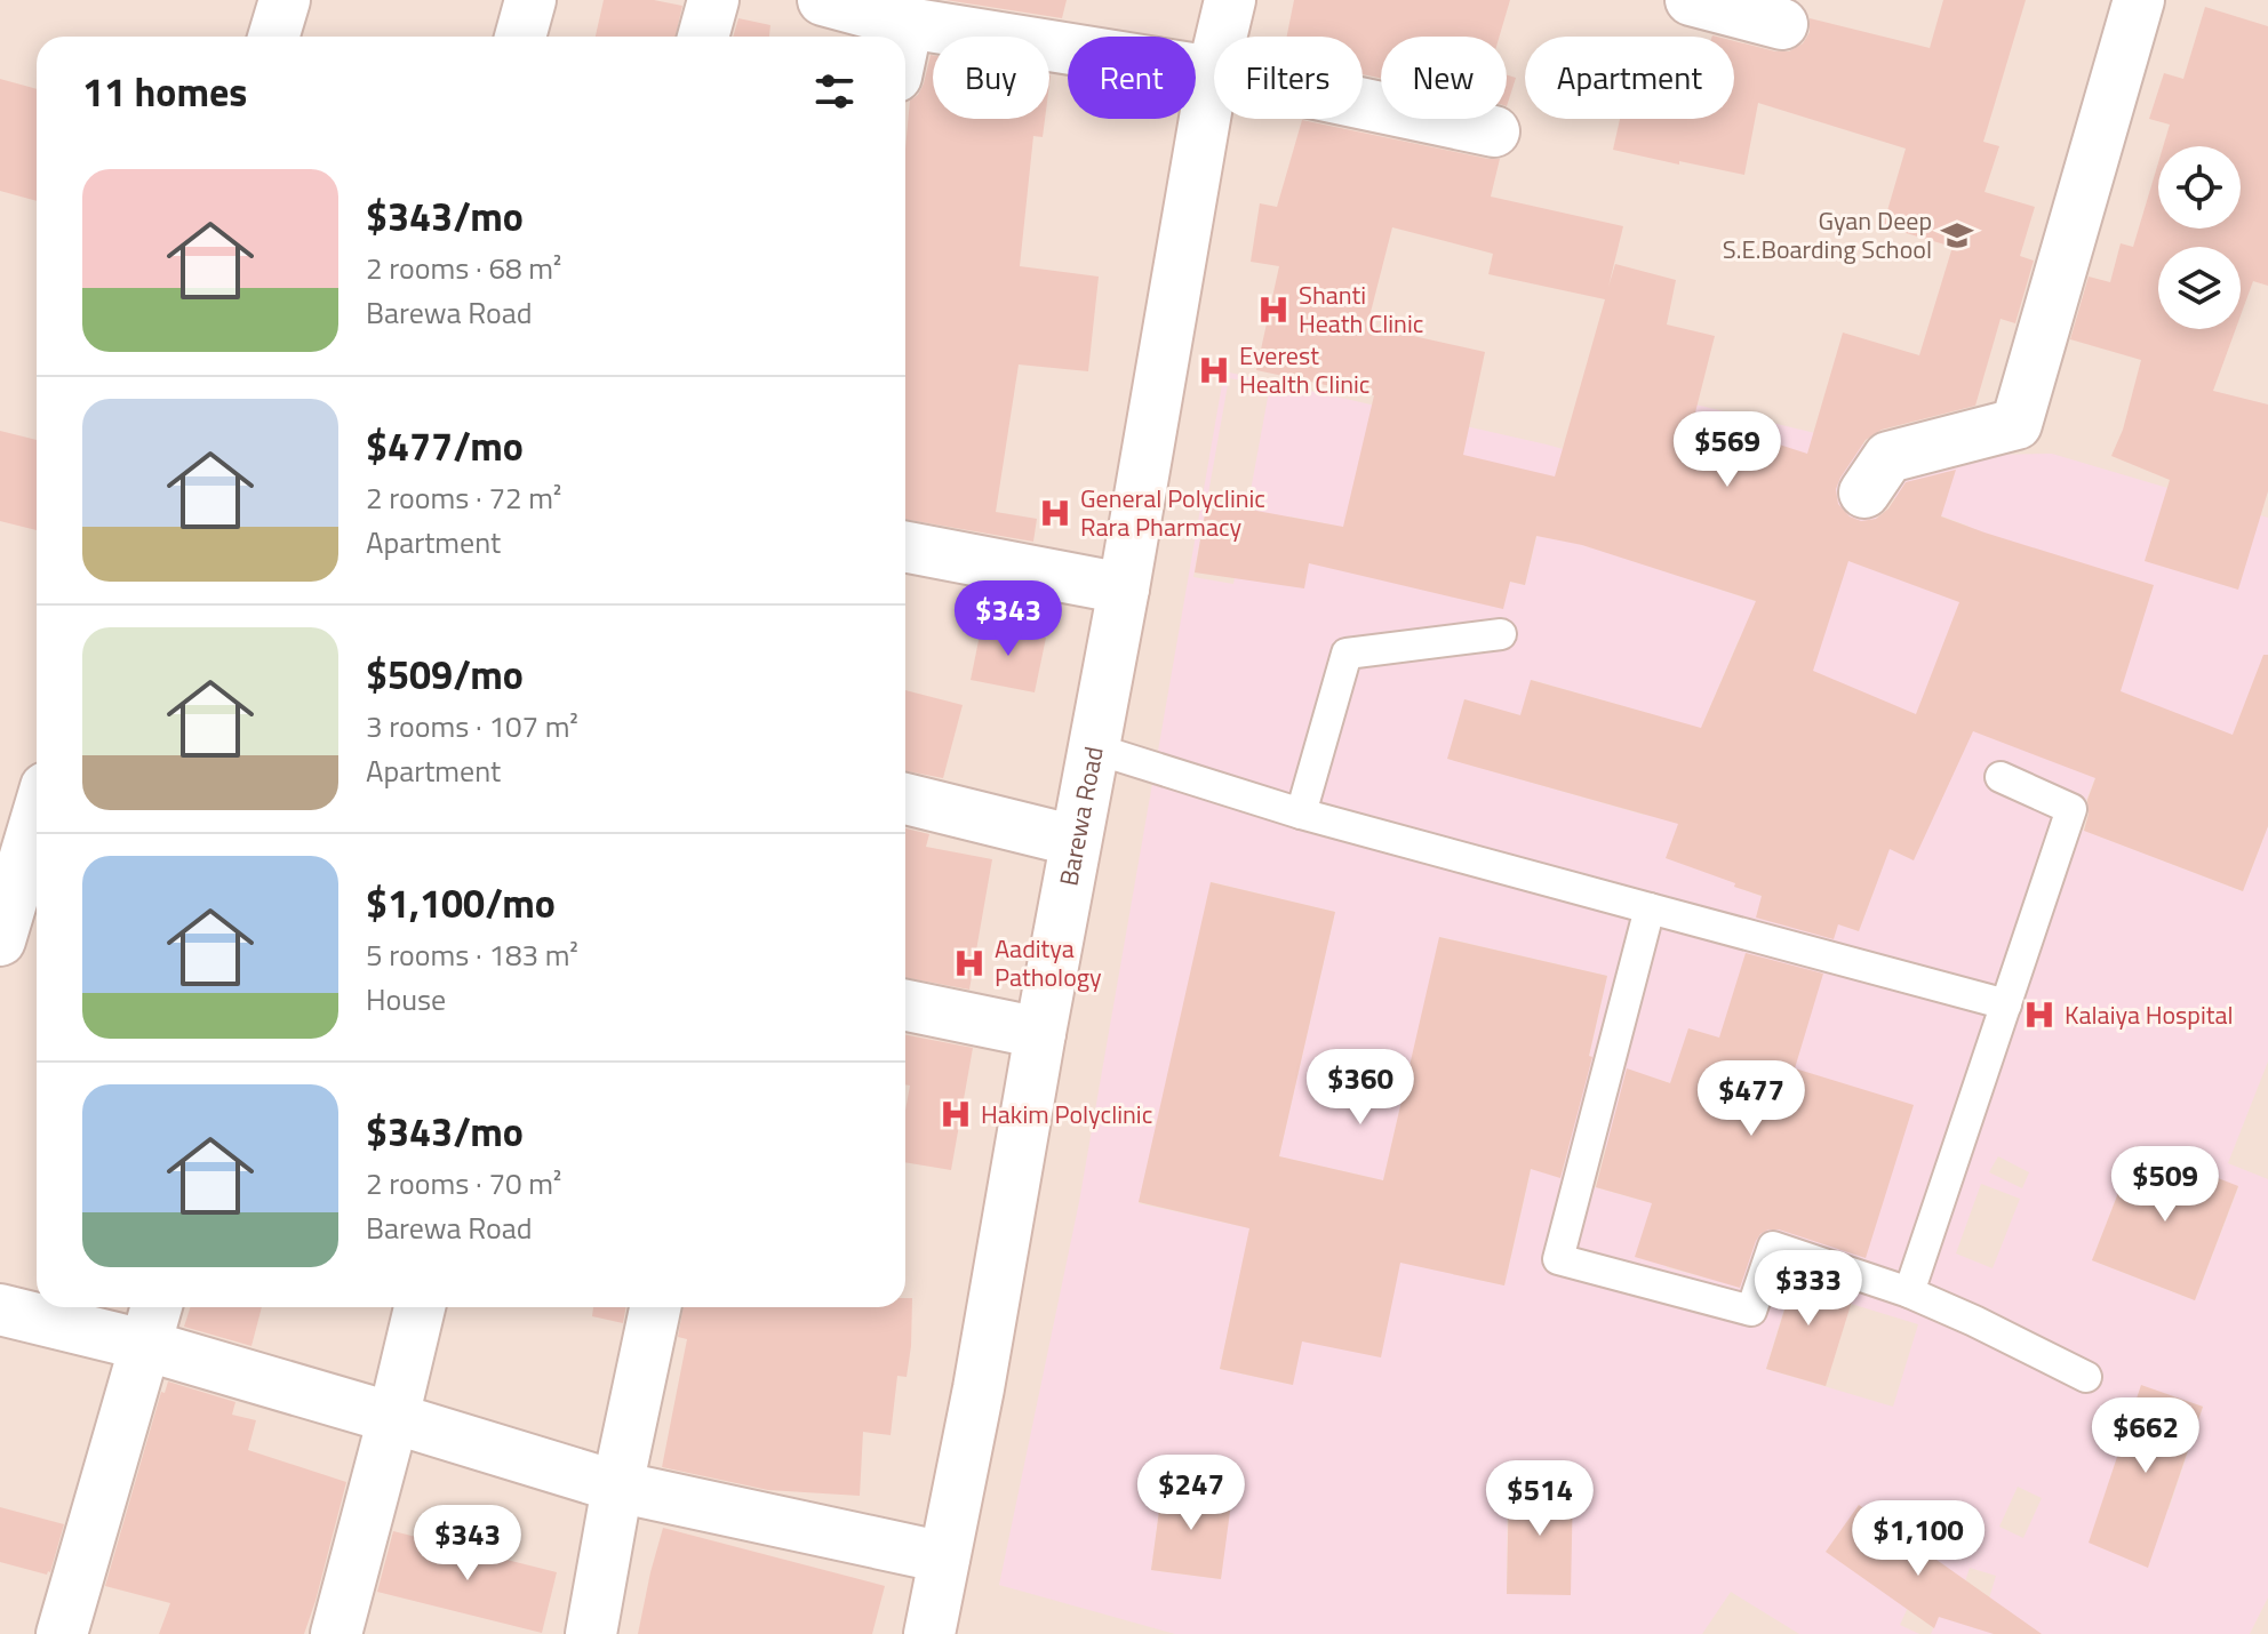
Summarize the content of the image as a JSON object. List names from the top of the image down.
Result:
{
  "streets": {
    "street": ["Barewa Road"]
  },
  "places": {
    "school or university": ["Gyan Deep S.E.Boarding School"],
    "hospital": [
      "Shanti Heath Clinic",
      "Everest Health Clinic",
      "General Polyclinic Rara Pharmacy",
      "Aaditya Pathology",
      "Kalaiya Hospital",
      "Hakim Polyclinic"
    ]
  },
  "page": {
    "chip": [
      "Buy",
      "Rent",
      "Filters",
      "New",
      "Apartment"
    ],
    "heading": "11 homes",
    "list": [
      {
        "name": "$343/mo",
        "note": "2 rooms · 68 m² · Barewa Road"
      },
      {
        "name": "$477/mo",
        "note": "2 rooms · 72 m² · Apartment"
      },
      {
        "name": "$509/mo",
        "note": "3 rooms · 107 m² · Apartment"
      },
      {
        "name": "$1,100/mo",
        "note": "5 rooms · 183 m² · House"
      },
      {
        "name": "$343/mo",
        "note": "2 rooms · 70 m² · Barewa Road"
      }
    ],
    "price": [
      "$569",
      "$343",
      "$360",
      "$477",
      "$509",
      "$333",
      "$662",
      "$247",
      "$514",
      "$1,100",
      "$343"
    ]
  }
}
